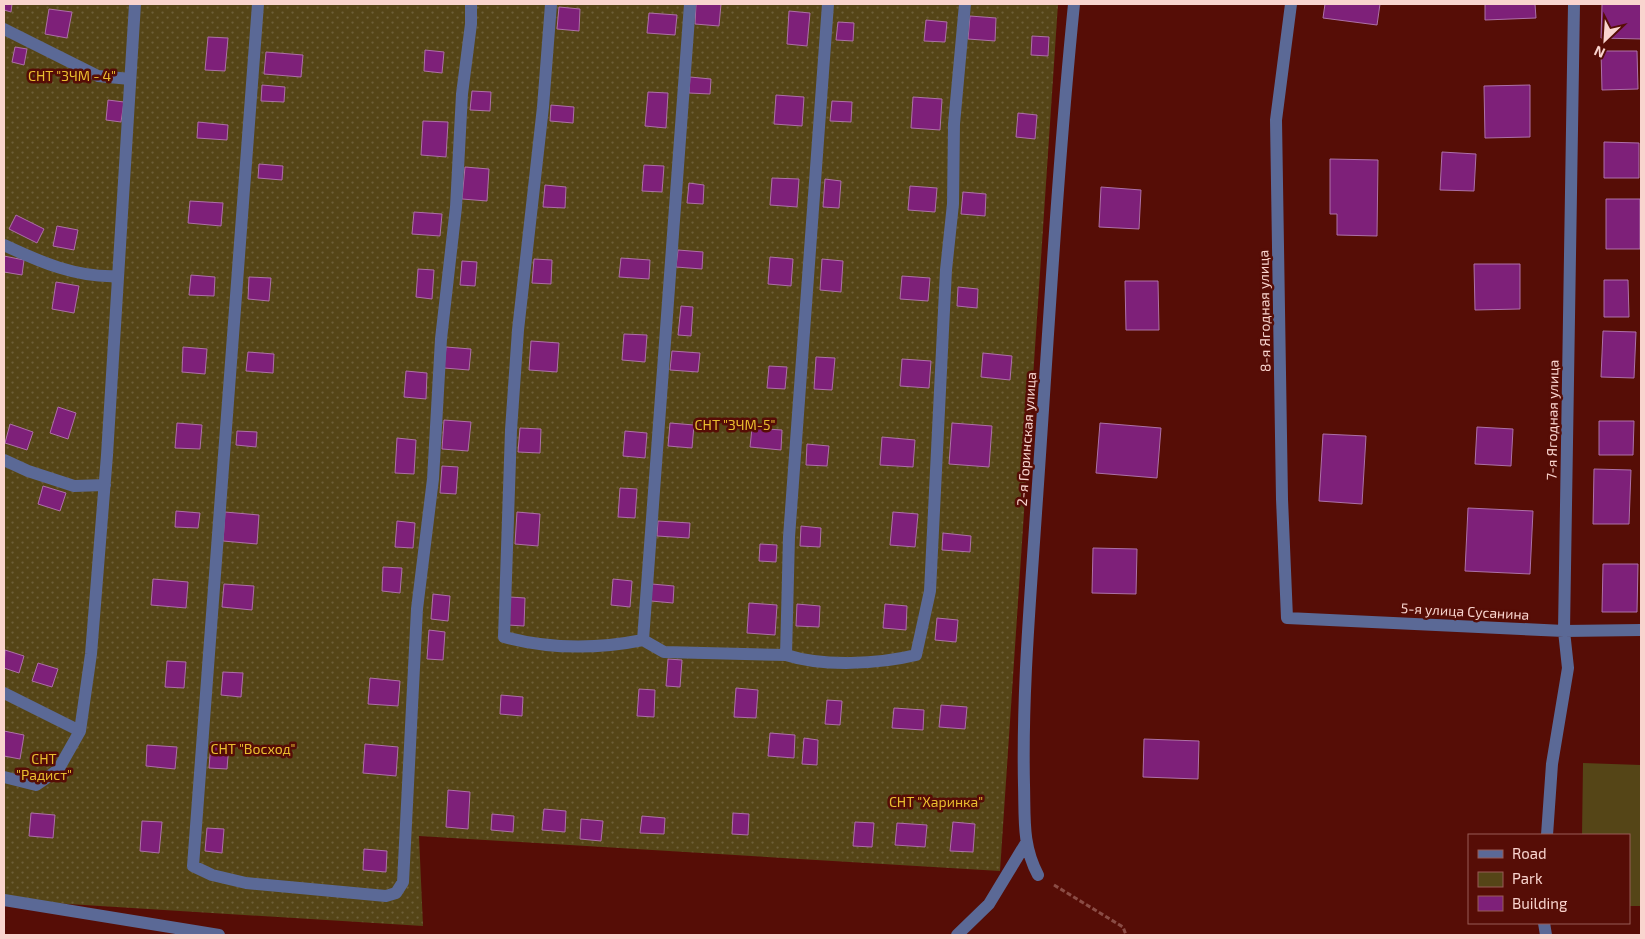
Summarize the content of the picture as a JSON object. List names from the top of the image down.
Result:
{
  "streets": {
    "street": [
      "8-я Ягодная улица",
      "7-я Ягодная улица",
      "2-я Горинская улица",
      "5-я улица Сусанина"
    ]
  },
  "crossings": [
    ["8-я Ягодная улица", "5-я улица Сусанина"],
    ["7-я Ягодная улица", "5-я улица Сусанина"]
  ],
  "parks": [
    "СНТ \"ЗЧМ - 4\"",
    "СНТ \"ЗЧМ-5\"",
    "СНТ \"Восход\"",
    "СНТ \"Радист\"",
    "СНТ \"Харинка\""
  ],
  "legend": ["Road", "Park", "Building"],
  "north": "bottom left"
}
